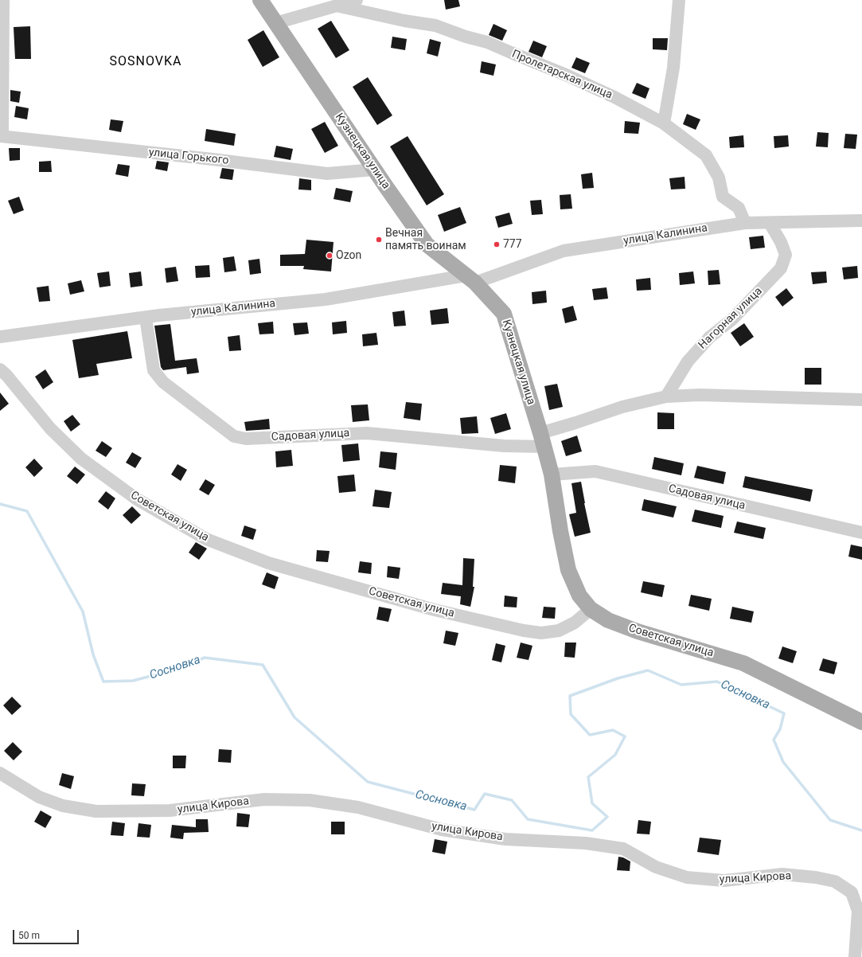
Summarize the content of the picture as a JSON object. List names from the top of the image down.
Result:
{
  "streets": {
    "main road": ["Кузнецкая улица", "Советская улица"],
    "street": [
      "Пролетарская улица",
      "улица Горького",
      "улица Калинина",
      "Нагорная улица",
      "Садовая улица",
      "улица Кирова"
    ]
  },
  "crossings": [
    ["Пролетарская улица", "Кузнецкая улица"],
    ["Пролетарская улица", "улица Калинина"],
    ["Кузнецкая улица", "улица Горького"],
    ["Кузнецкая улица", "улица Калинина"],
    ["Кузнецкая улица", "Садовая улица"],
    ["Кузнецкая улица", "Советская улица"],
    ["улица Калинина", "Нагорная улица"],
    ["улица Калинина", "Садовая улица"]
  ],
  "districts": ["SOSNOVKA"],
  "water": ["Сосновка"],
  "places": ["Вечная память воинам", "777", "Ozon"],
  "scale_bar": "50 m"
}
